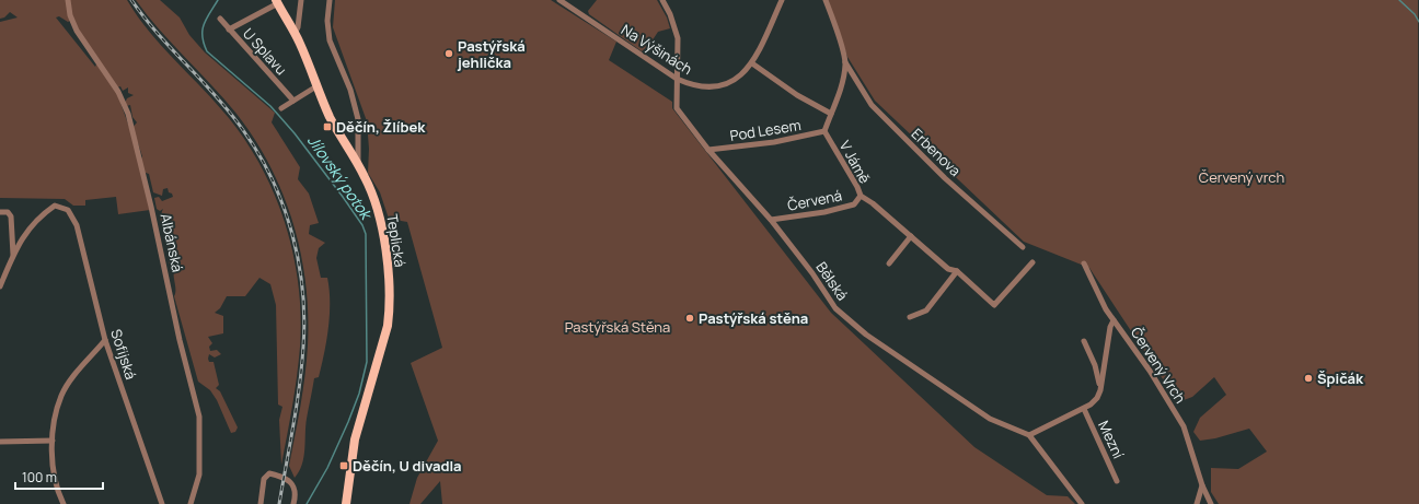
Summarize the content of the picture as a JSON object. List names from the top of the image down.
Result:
{
  "streets": {
    "main road": ["Teplická"],
    "street": [
      "Na Výšinách",
      "U Splavu",
      "Pod Lesem",
      "Erbenova",
      "V Jámě",
      "Červená",
      "Albánská",
      "Bělská",
      "Sofijská",
      "Červený Vrch",
      "Mezní"
    ]
  },
  "crossings": [
    ["Na Výšinách", "Bělská"],
    ["Pod Lesem", "V Jámě"],
    ["Pod Lesem", "Bělská"],
    ["V Jámě", "Červená"],
    ["Červená", "Bělská"]
  ],
  "water": ["Jílovský potok"],
  "parks": ["Červený vrch", "Pastýřská Stěna"],
  "places": {
    "other": ["Pastýřská jehlička", "Pastýřská stěna", "Špičák"],
    "transit": ["Děčín, Žlíbek", "Děčín, U divadla"]
  },
  "scale_bar": "100 m"
}
